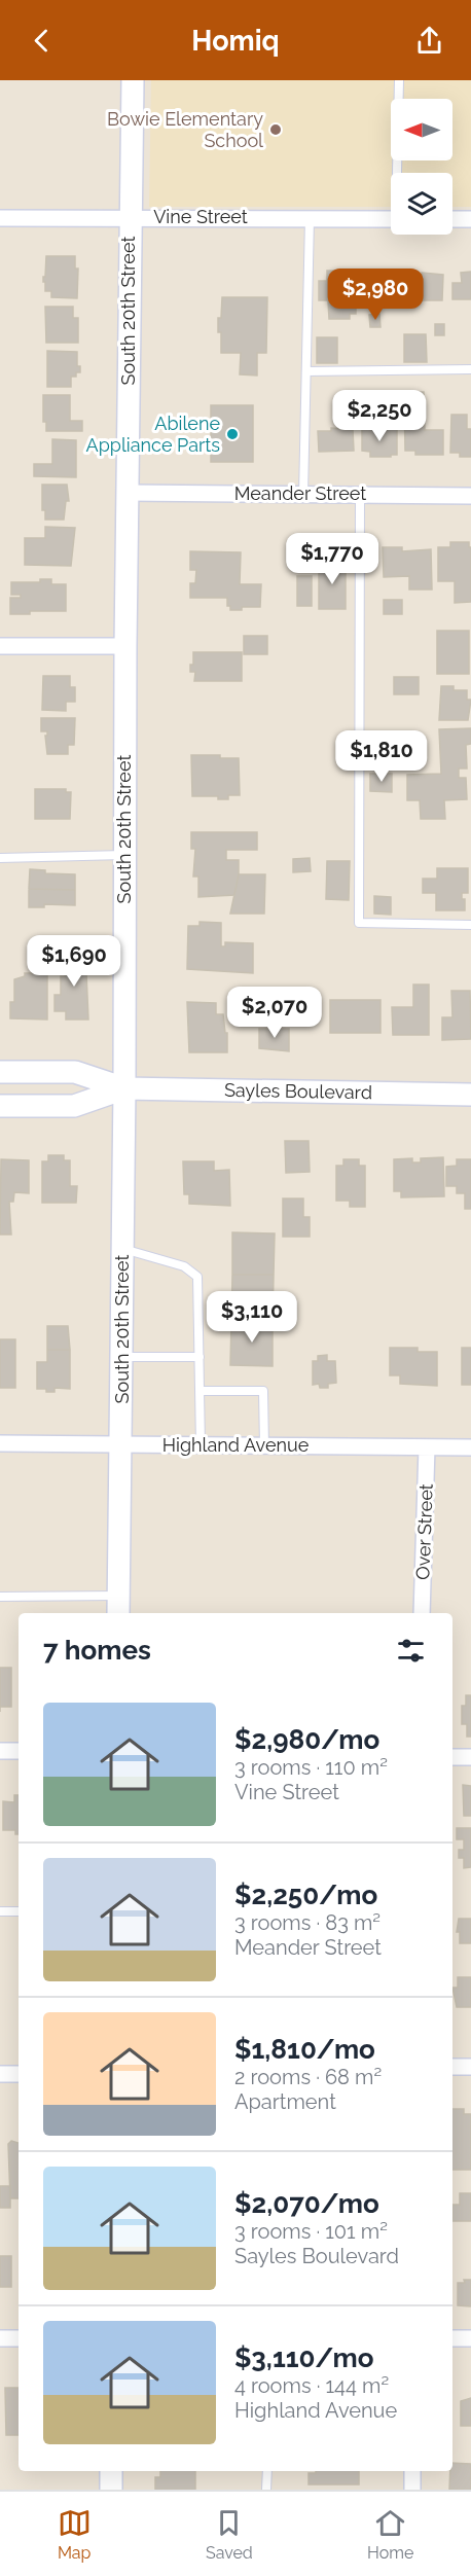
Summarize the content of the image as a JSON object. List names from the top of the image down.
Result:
{
  "streets": {
    "street": [
      "Vine Street",
      "South 20th Street",
      "Meander Street",
      "Sayles Boulevard",
      "Highland Avenue",
      "Over Street"
    ]
  },
  "crossings": [
    ["Vine Street", "South 20th Street"],
    ["South 20th Street", "Meander Street"],
    ["South 20th Street", "Sayles Boulevard"],
    ["South 20th Street", "Highland Avenue"],
    ["Highland Avenue", "Over Street"]
  ],
  "places": ["Bowie Elementary School", "Abilene Appliance Parts"],
  "north": "left",
  "page": {
    "header": "Homiq",
    "price": [
      "$2,980",
      "$2,250",
      "$1,770",
      "$1,810",
      "$1,690",
      "$2,070",
      "$3,110"
    ],
    "heading": "7 homes",
    "list": [
      {
        "name": "$2,980/mo",
        "note": "3 rooms · 110 m² · Vine Street"
      },
      {
        "name": "$2,250/mo",
        "note": "3 rooms · 83 m² · Meander Street"
      },
      {
        "name": "$1,810/mo",
        "note": "2 rooms · 68 m² · Apartment"
      },
      {
        "name": "$2,070/mo",
        "note": "3 rooms · 101 m² · Sayles Boulevard"
      },
      {
        "name": "$3,110/mo",
        "note": "4 rooms · 144 m² · Highland Avenue"
      }
    ],
    "tabs": ["Map", "Saved", "Home"]
  }
}
